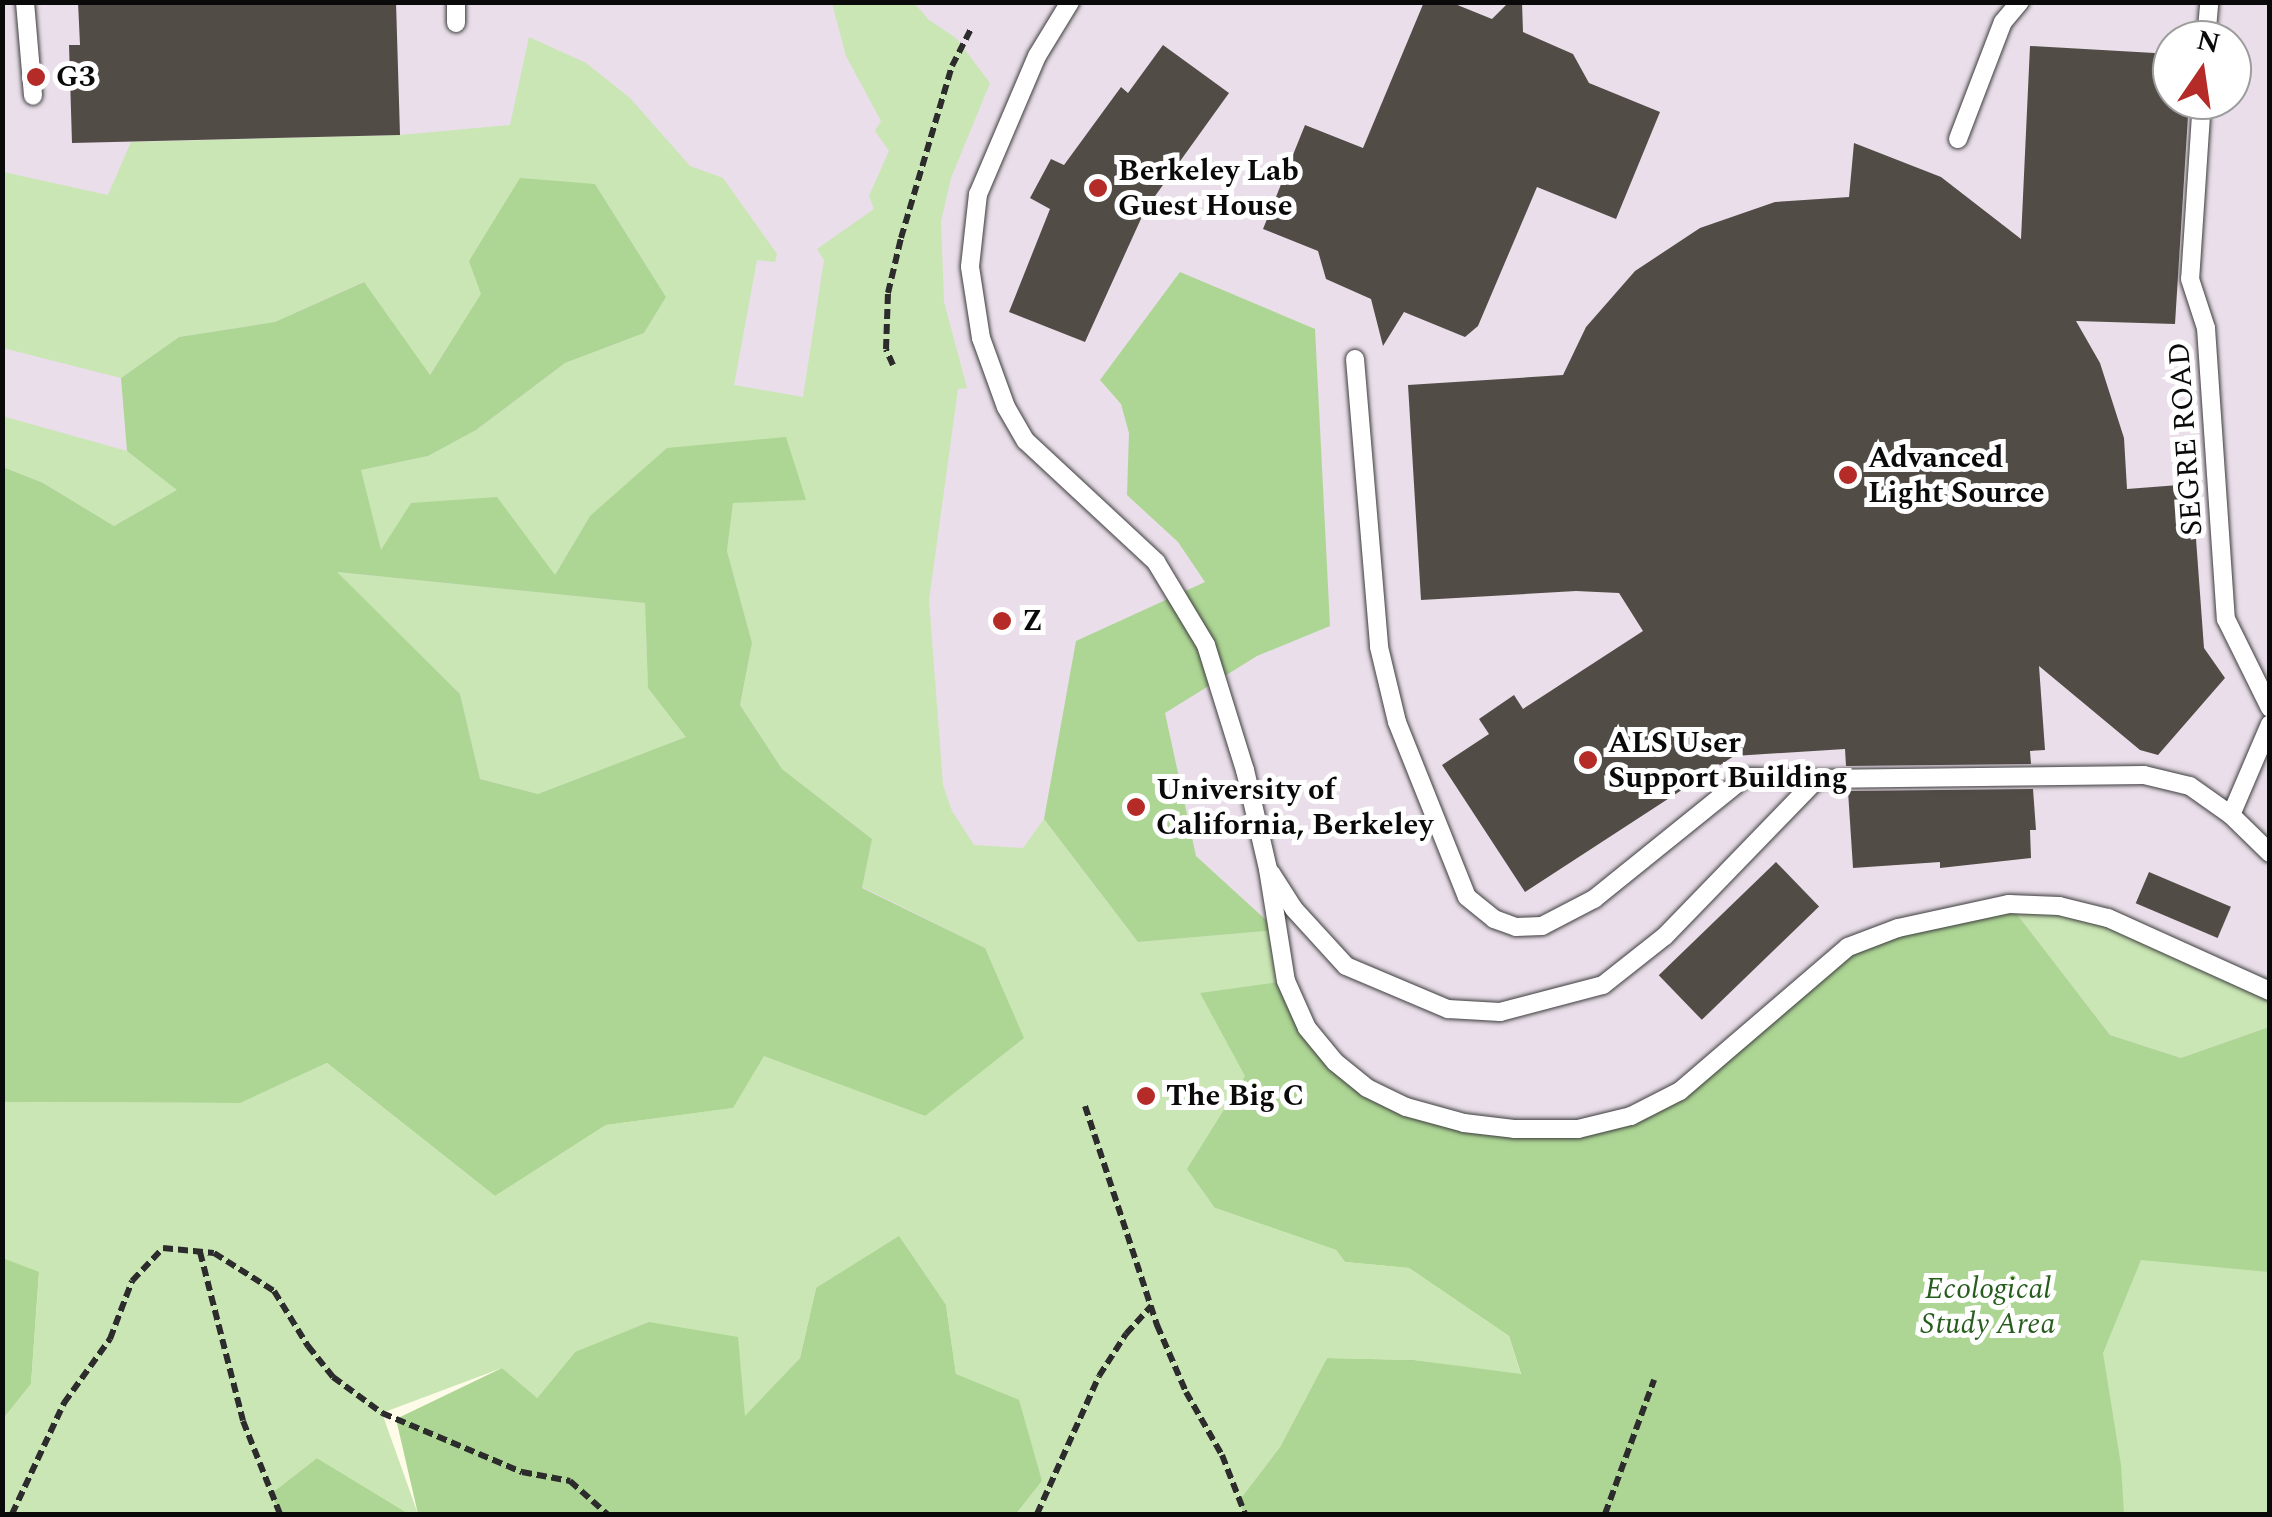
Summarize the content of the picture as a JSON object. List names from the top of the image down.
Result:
{
  "streets": {
    "lane": ["SEGRE ROAD"]
  },
  "parks": ["Ecological Study Area"],
  "places": [
    "G3",
    "Berkeley Lab Guest House",
    "Advanced Light Source",
    "Z",
    "ALS User Support Building",
    "University of California, Berkeley",
    "The Big C"
  ],
  "north": "top"
}
